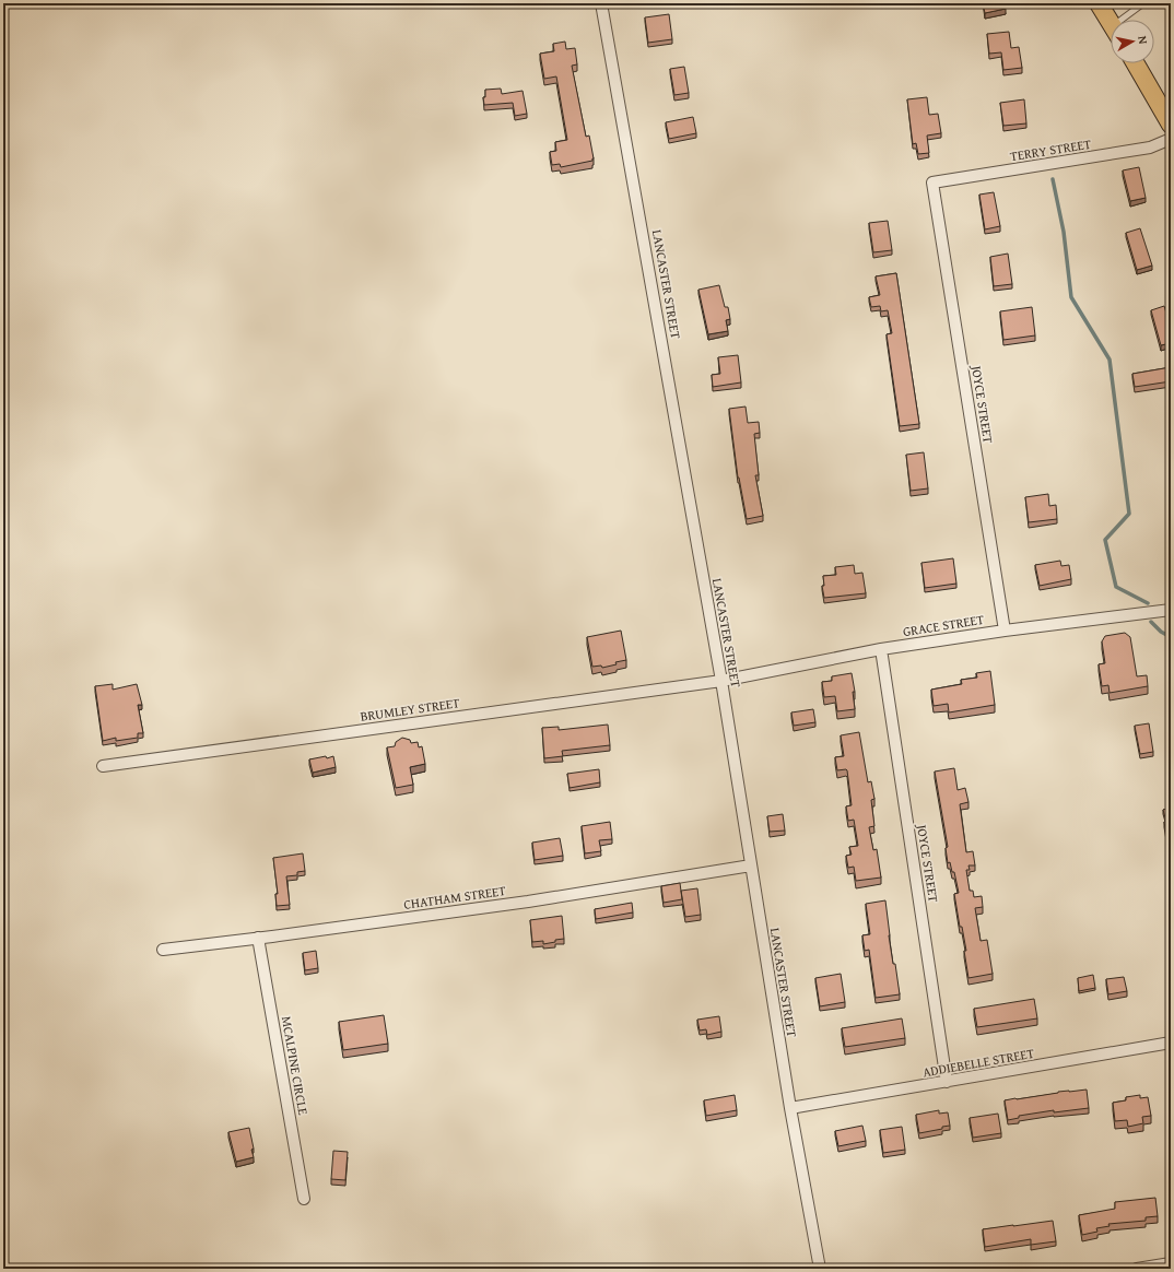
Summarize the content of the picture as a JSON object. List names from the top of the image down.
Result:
{
  "streets": {
    "street": [
      "TERRY STREET",
      "LANCASTER STREET",
      "JOYCE STREET",
      "GRACE STREET",
      "BRUMLEY STREET",
      "CHATHAM STREET",
      "ADDIEBELLE STREET",
      "MCALPINE CIRCLE"
    ]
  },
  "crossings": [
    ["TERRY STREET", "JOYCE STREET"],
    ["LANCASTER STREET", "GRACE STREET"],
    ["LANCASTER STREET", "BRUMLEY STREET"],
    ["LANCASTER STREET", "CHATHAM STREET"],
    ["LANCASTER STREET", "ADDIEBELLE STREET"],
    ["JOYCE STREET", "GRACE STREET"],
    ["JOYCE STREET", "ADDIEBELLE STREET"],
    ["GRACE STREET", "BRUMLEY STREET"],
    ["CHATHAM STREET", "MCALPINE CIRCLE"]
  ],
  "north": "right"
}
